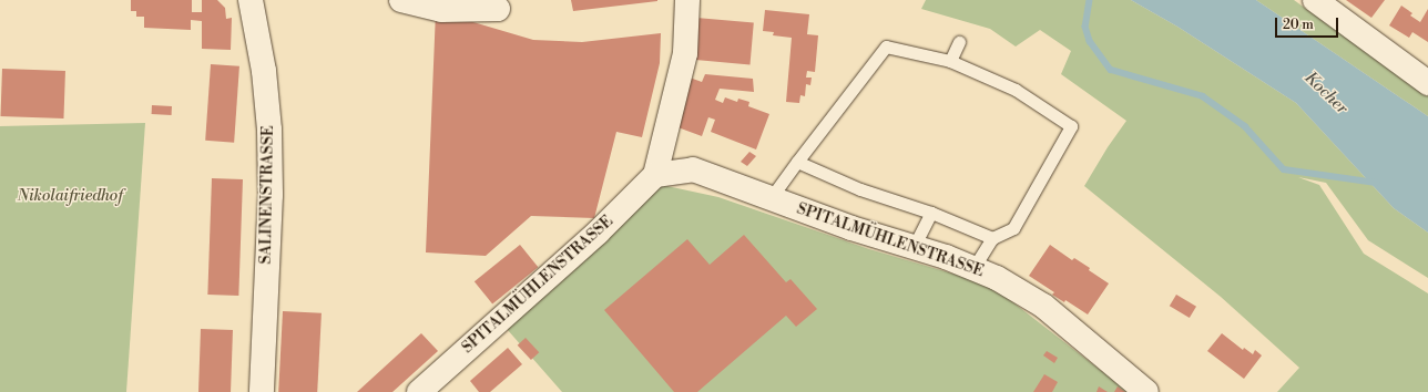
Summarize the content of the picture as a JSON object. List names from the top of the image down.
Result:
{
  "streets": {
    "street": ["SALINENSTRASSE", "SPITALMÜHLENSTRASSE"]
  },
  "water": ["Kocher"],
  "parks": ["Nikolaifriedhof"],
  "scale_bar": "20 m"
}
